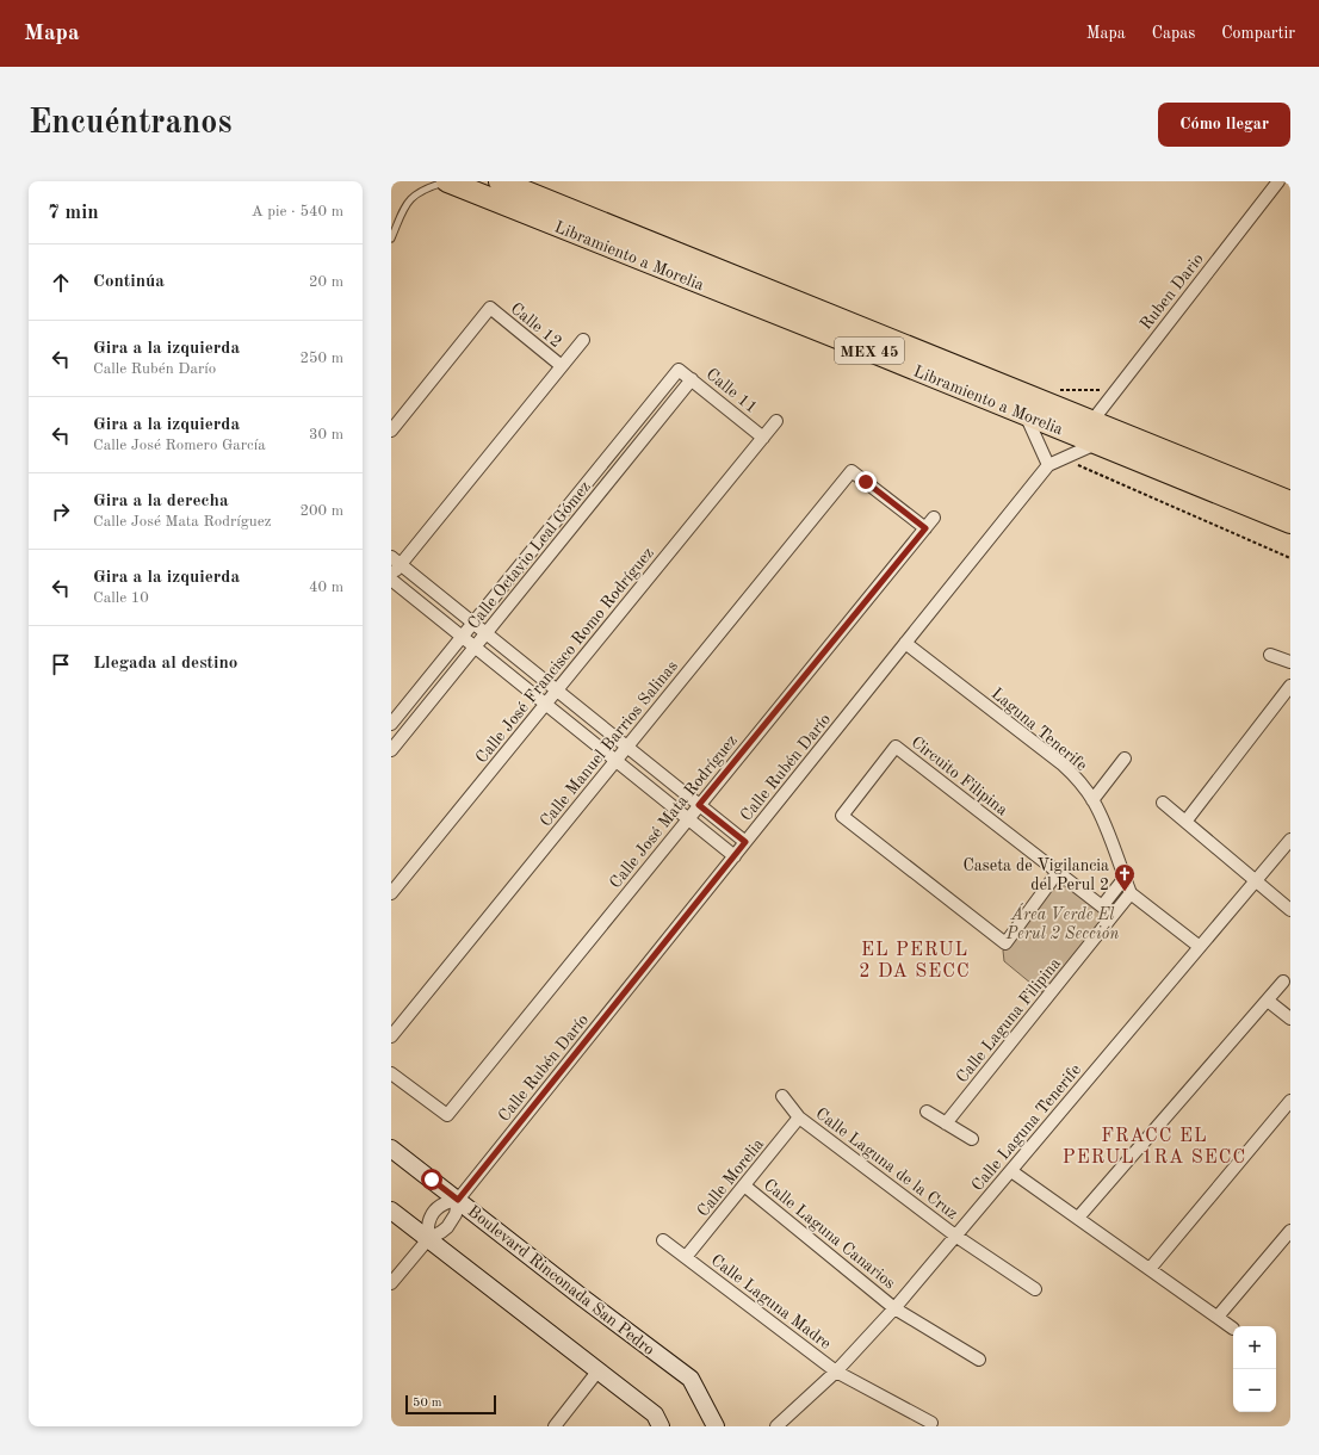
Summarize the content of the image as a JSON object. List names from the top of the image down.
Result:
{
  "streets": {
    "highway": ["Libramiento a Morelia", "MEX 45"],
    "street": [
      "Ruben Dario",
      "Calle 12",
      "Calle 11",
      "Calle Octavio Leal Gómez",
      "Calle José Francisco Romo Rodríguez",
      "Laguna Tenerife",
      "Calle Manuel Barrios Salinas",
      "Calle Rubén Darío",
      "Circuito Filipina",
      "Calle José Mata Rodríguez",
      "Calle Laguna Filipina",
      "Calle Laguna Tenerife",
      "Calle Laguna de la Cruz",
      "Calle Morelia",
      "Calle Laguna Canarios",
      "Boulevard Rinconada San Pedro",
      "Calle Laguna Madre"
    ]
  },
  "crossings": [
    ["Libramiento a Morelia", "Ruben Dario"],
    ["Libramiento a Morelia", "Calle Rubén Darío"],
    ["Calle 11", "Calle Octavio Leal Gómez"],
    ["Calle 11", "Calle José Francisco Romo Rodríguez"],
    ["Laguna Tenerife", "Calle Rubén Darío"],
    ["Laguna Tenerife", "Calle Laguna Filipina"],
    ["Calle Manuel Barrios Salinas", "Calle José Mata Rodríguez"],
    ["Calle Rubén Darío", "Boulevard Rinconada San Pedro"],
    ["Circuito Filipina", "Calle Laguna Filipina"],
    ["Calle Laguna Tenerife", "Calle Laguna de la Cruz"],
    ["Calle Laguna Tenerife", "Calle Laguna Canarios"],
    ["Calle Laguna Tenerife", "Calle Laguna Madre"],
    ["Calle Laguna de la Cruz", "Calle Morelia"],
    ["Calle Morelia", "Calle Laguna Canarios"],
    ["Calle Morelia", "Calle Laguna Madre"]
  ],
  "districts": ["EL PERUL 2 DA SECC", "FRACC EL PERUL 1RA SECC"],
  "parks": ["Área Verde El Perul 2 Sección"],
  "places": {
    "church": ["Caseta de Vigilancia del Perul 2"]
  },
  "scale_bar": "50 m",
  "page": {
    "header": "Mapa",
    "nav": ["Mapa", "Capas", "Compartir"],
    "buttons": "Cómo llegar",
    "title": "Encuéntranos",
    "heading": ["7 min", "A pie · 540 m"],
    "list": [
      ["Continúa", "20 m"],
      ["Gira a la izquierda", "Calle Rubén Darío", "250 m"],
      ["Gira a la izquierda", "Calle José Romero García", "30 m"],
      ["Gira a la derecha", "Calle José Mata Rodríguez", "200 m"],
      ["Gira a la izquierda", "Calle 10", "40 m"],
      "Llegada al destino"
    ],
    "map_buttons": ["+", "−"],
    "scale": "50 m"
  }
}
